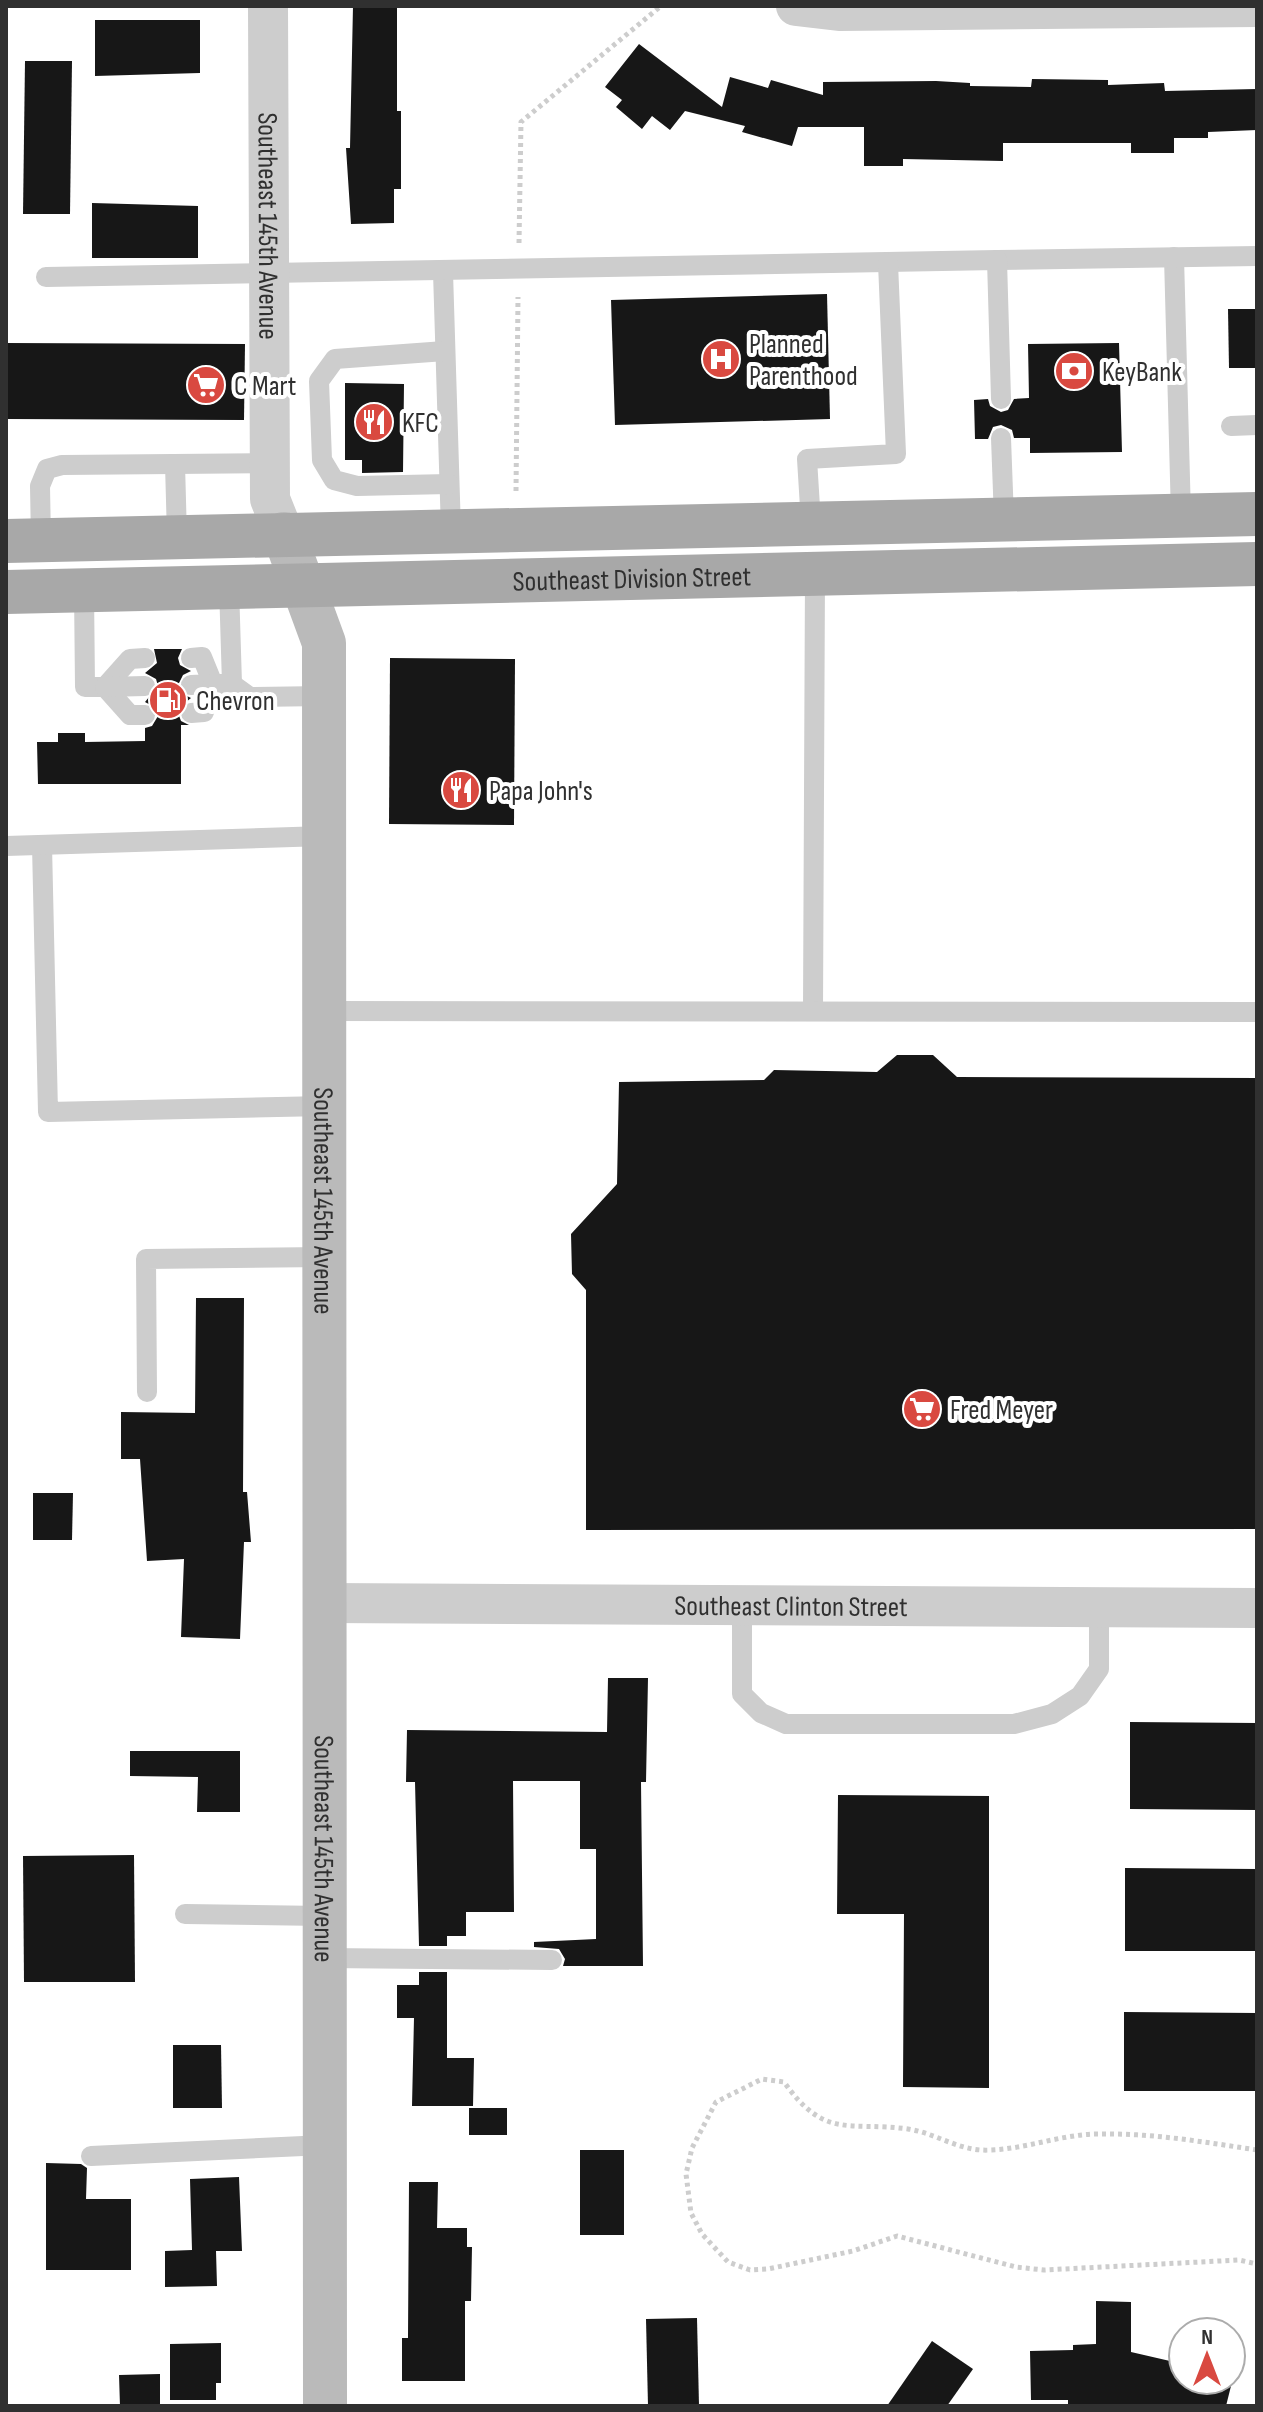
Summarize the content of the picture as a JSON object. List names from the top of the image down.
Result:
{
  "streets": {
    "main road": ["Southeast Division Street"],
    "street": ["Southeast 145th Avenue", "Southeast Clinton Street"]
  },
  "crossings": [
    ["Southeast 145th Avenue", "Southeast Division Street"],
    ["Southeast 145th Avenue", "Southeast Clinton Street"]
  ],
  "places": {
    "hospital": ["Planned Parenthood"],
    "bank": ["KeyBank"],
    "supermarket": ["C Mart", "Fred Meyer"],
    "restaurant": ["KFC", "Papa John's"],
    "fuel station": ["Chevron"]
  },
  "north": "top"
}
